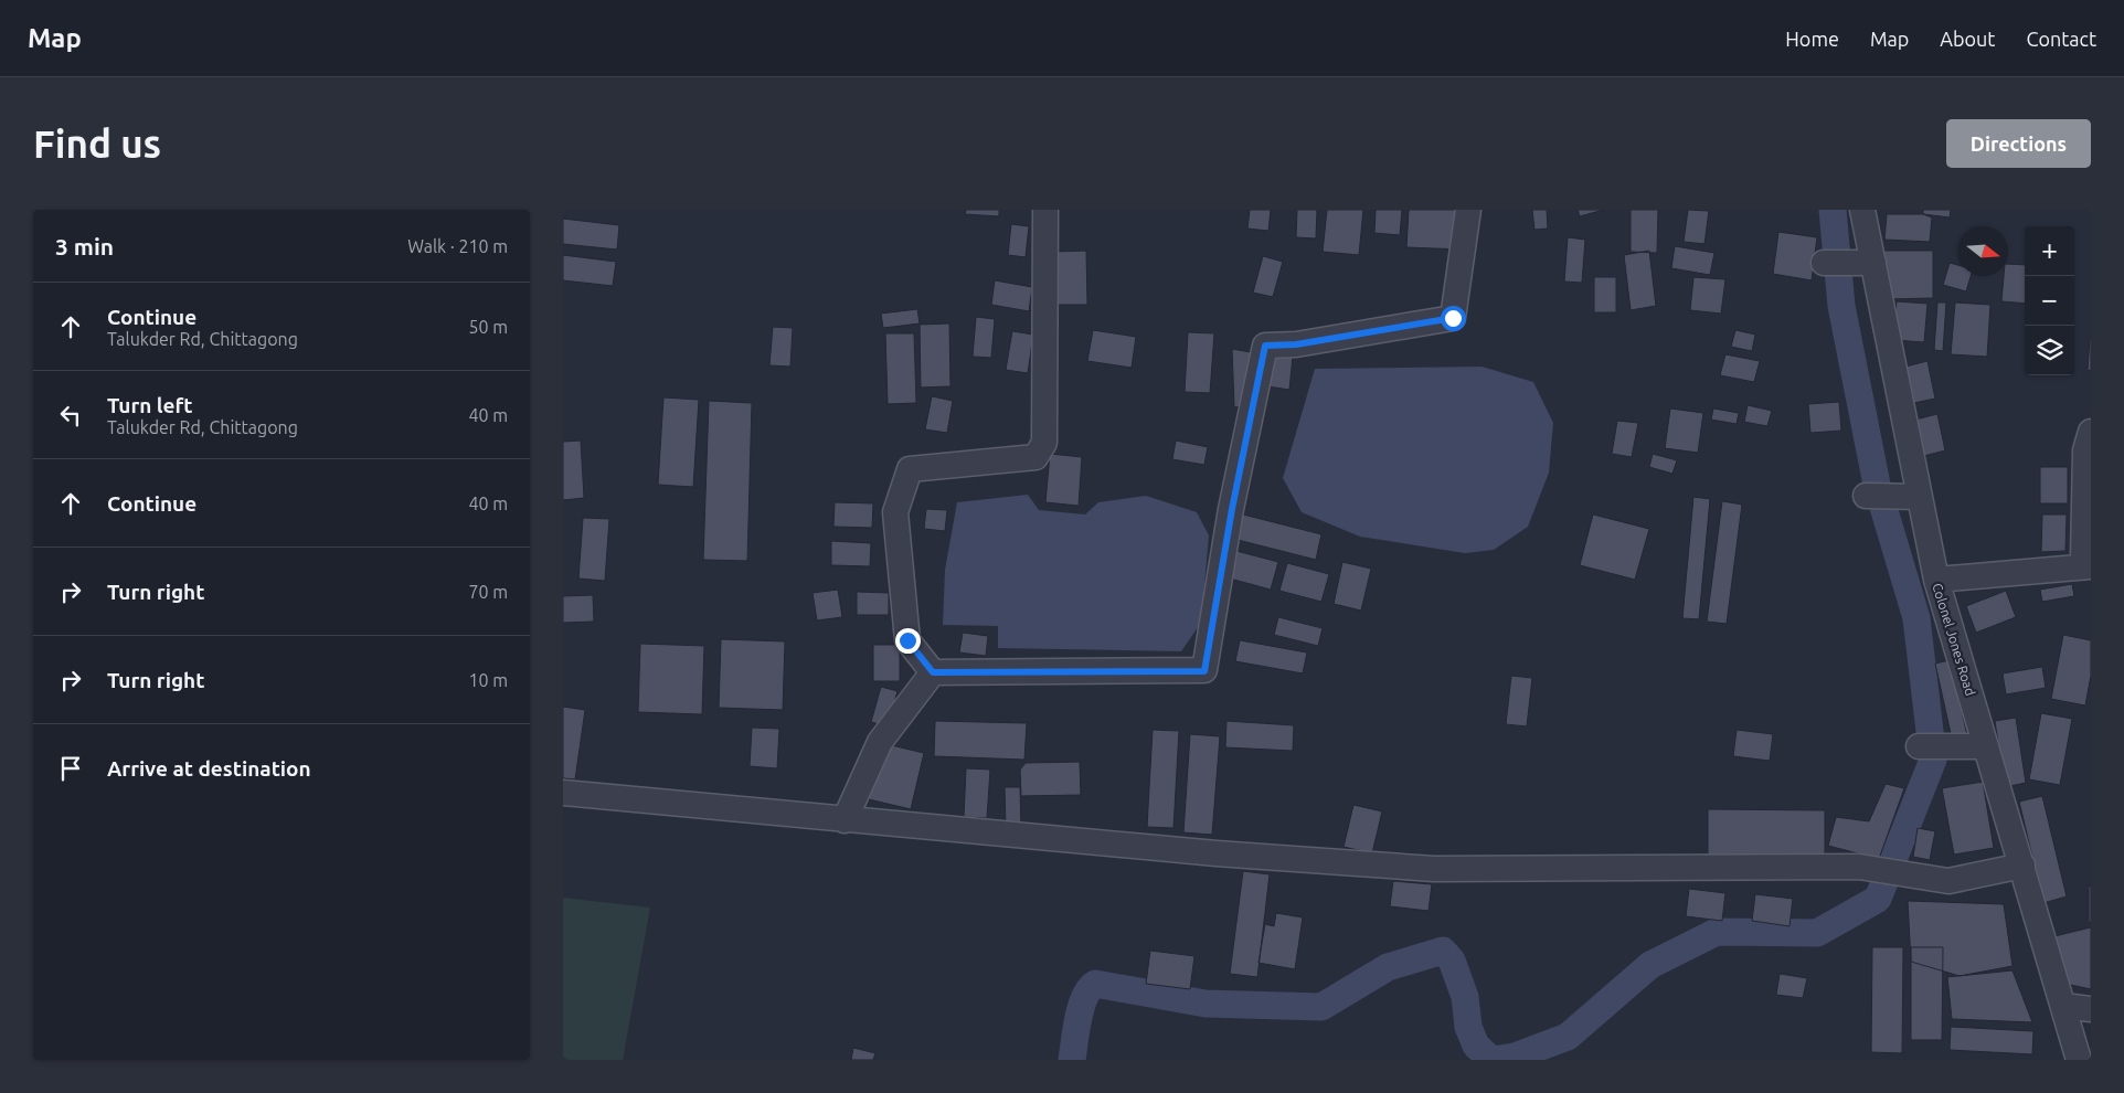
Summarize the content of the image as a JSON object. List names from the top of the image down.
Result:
{
  "streets": {
    "street": ["Colonel Jones Road"]
  },
  "north": "right",
  "page": {
    "header": "Map",
    "nav": [
      "Home",
      "Map",
      "About",
      "Contact"
    ],
    "buttons": "Directions",
    "title": "Find us",
    "heading": ["3 min", "Walk · 210 m"],
    "map_buttons": ["+", "−"],
    "list": [
      ["Continue", "Talukder Rd, Chittagong", "50 m"],
      ["Turn left", "Talukder Rd, Chittagong", "40 m"],
      ["Continue", "40 m"],
      ["Turn right", "70 m"],
      ["Turn right", "10 m"],
      "Arrive at destination"
    ]
  }
}
